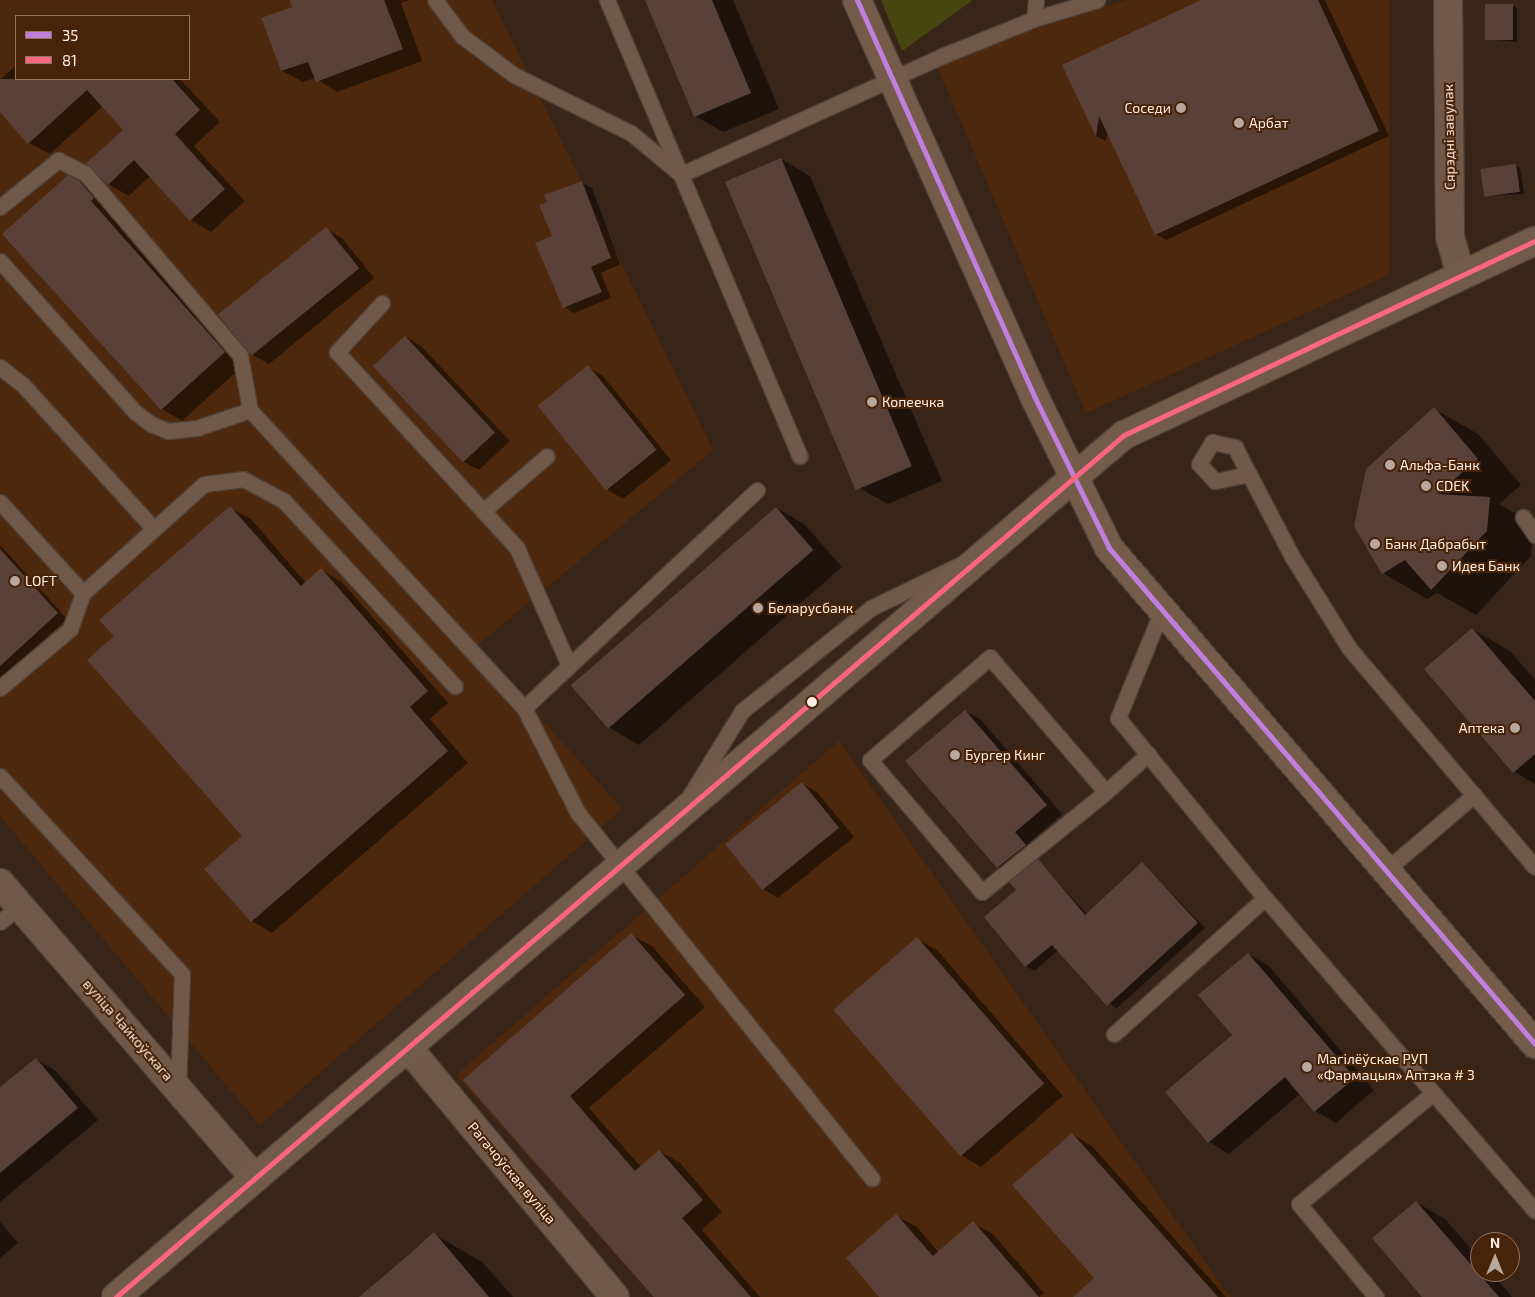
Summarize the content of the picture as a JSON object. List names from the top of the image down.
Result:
{
  "streets": {
    "street": ["Сярэдні завулак", "вуліца Чайкоўскага", "Рагачоўская вуліца"]
  },
  "places": [
    "Соседи",
    "Арбат",
    "Копеечка",
    "Альфа-Банк",
    "CDEK",
    "Банк Дабрабыт",
    "Идея Банк",
    "LOFT",
    "Беларусбанк",
    "Аптека",
    "Бургер Кинг",
    "Магілёўскае РУП «Фармацыя» Аптэка # 3"
  ],
  "lines": ["transit line 35", "transit line 81"],
  "legend": ["35", "81"],
  "north": "top"
}
